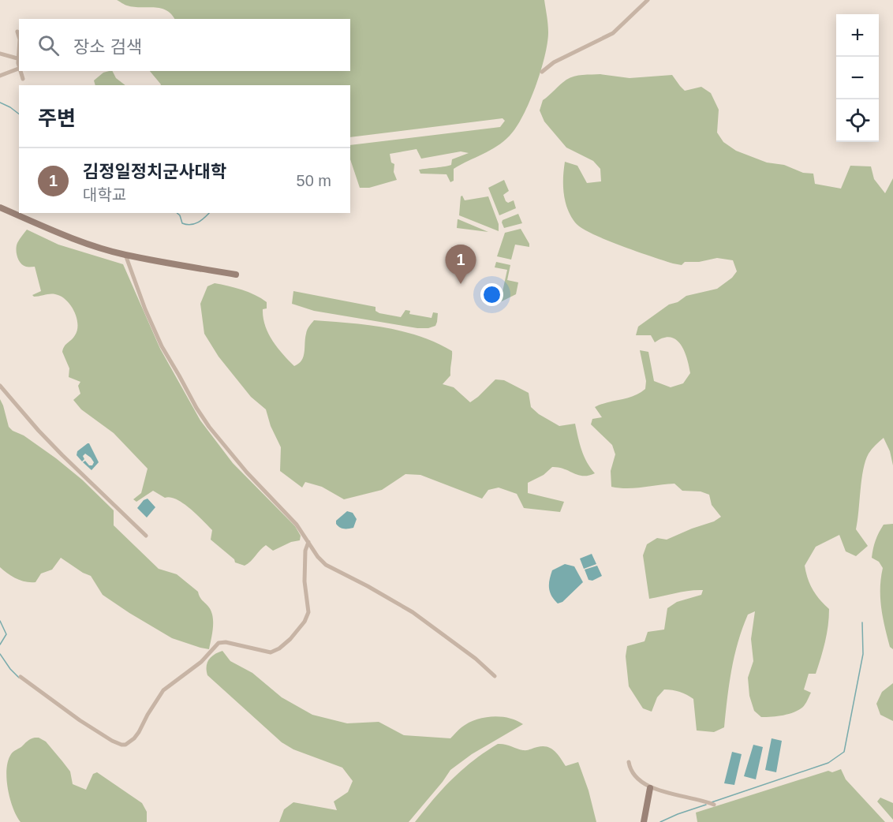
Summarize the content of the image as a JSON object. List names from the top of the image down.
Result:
{
  "page": {
    "map_buttons": ["+", "−"],
    "search": "장소 검색",
    "heading": "주변",
    "list": [
      {
        "mark": "1",
        "name": "김정일정치군사대학",
        "note": "대학교",
        "value": "50 m"
      }
    ],
    "pins": "1"
  }
}
